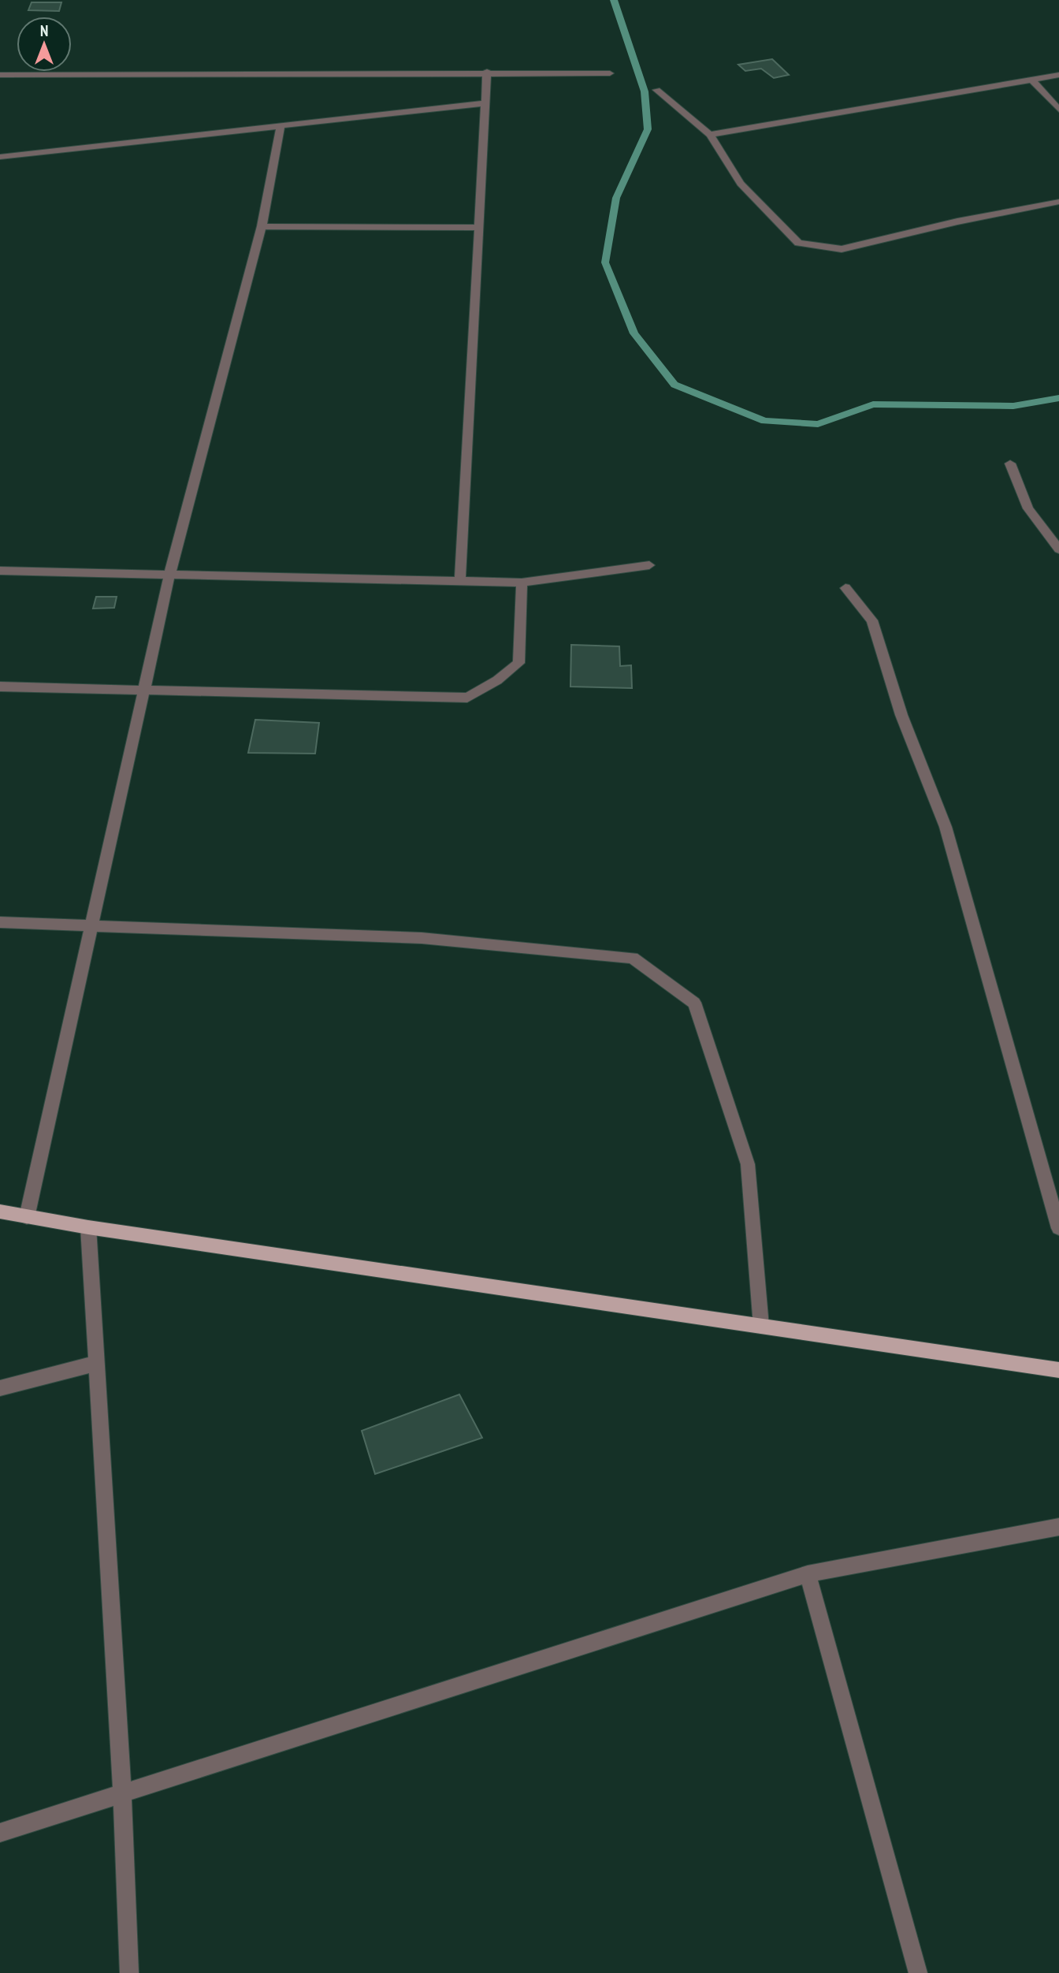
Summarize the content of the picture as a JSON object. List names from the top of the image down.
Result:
{
  "north": "top"
}
